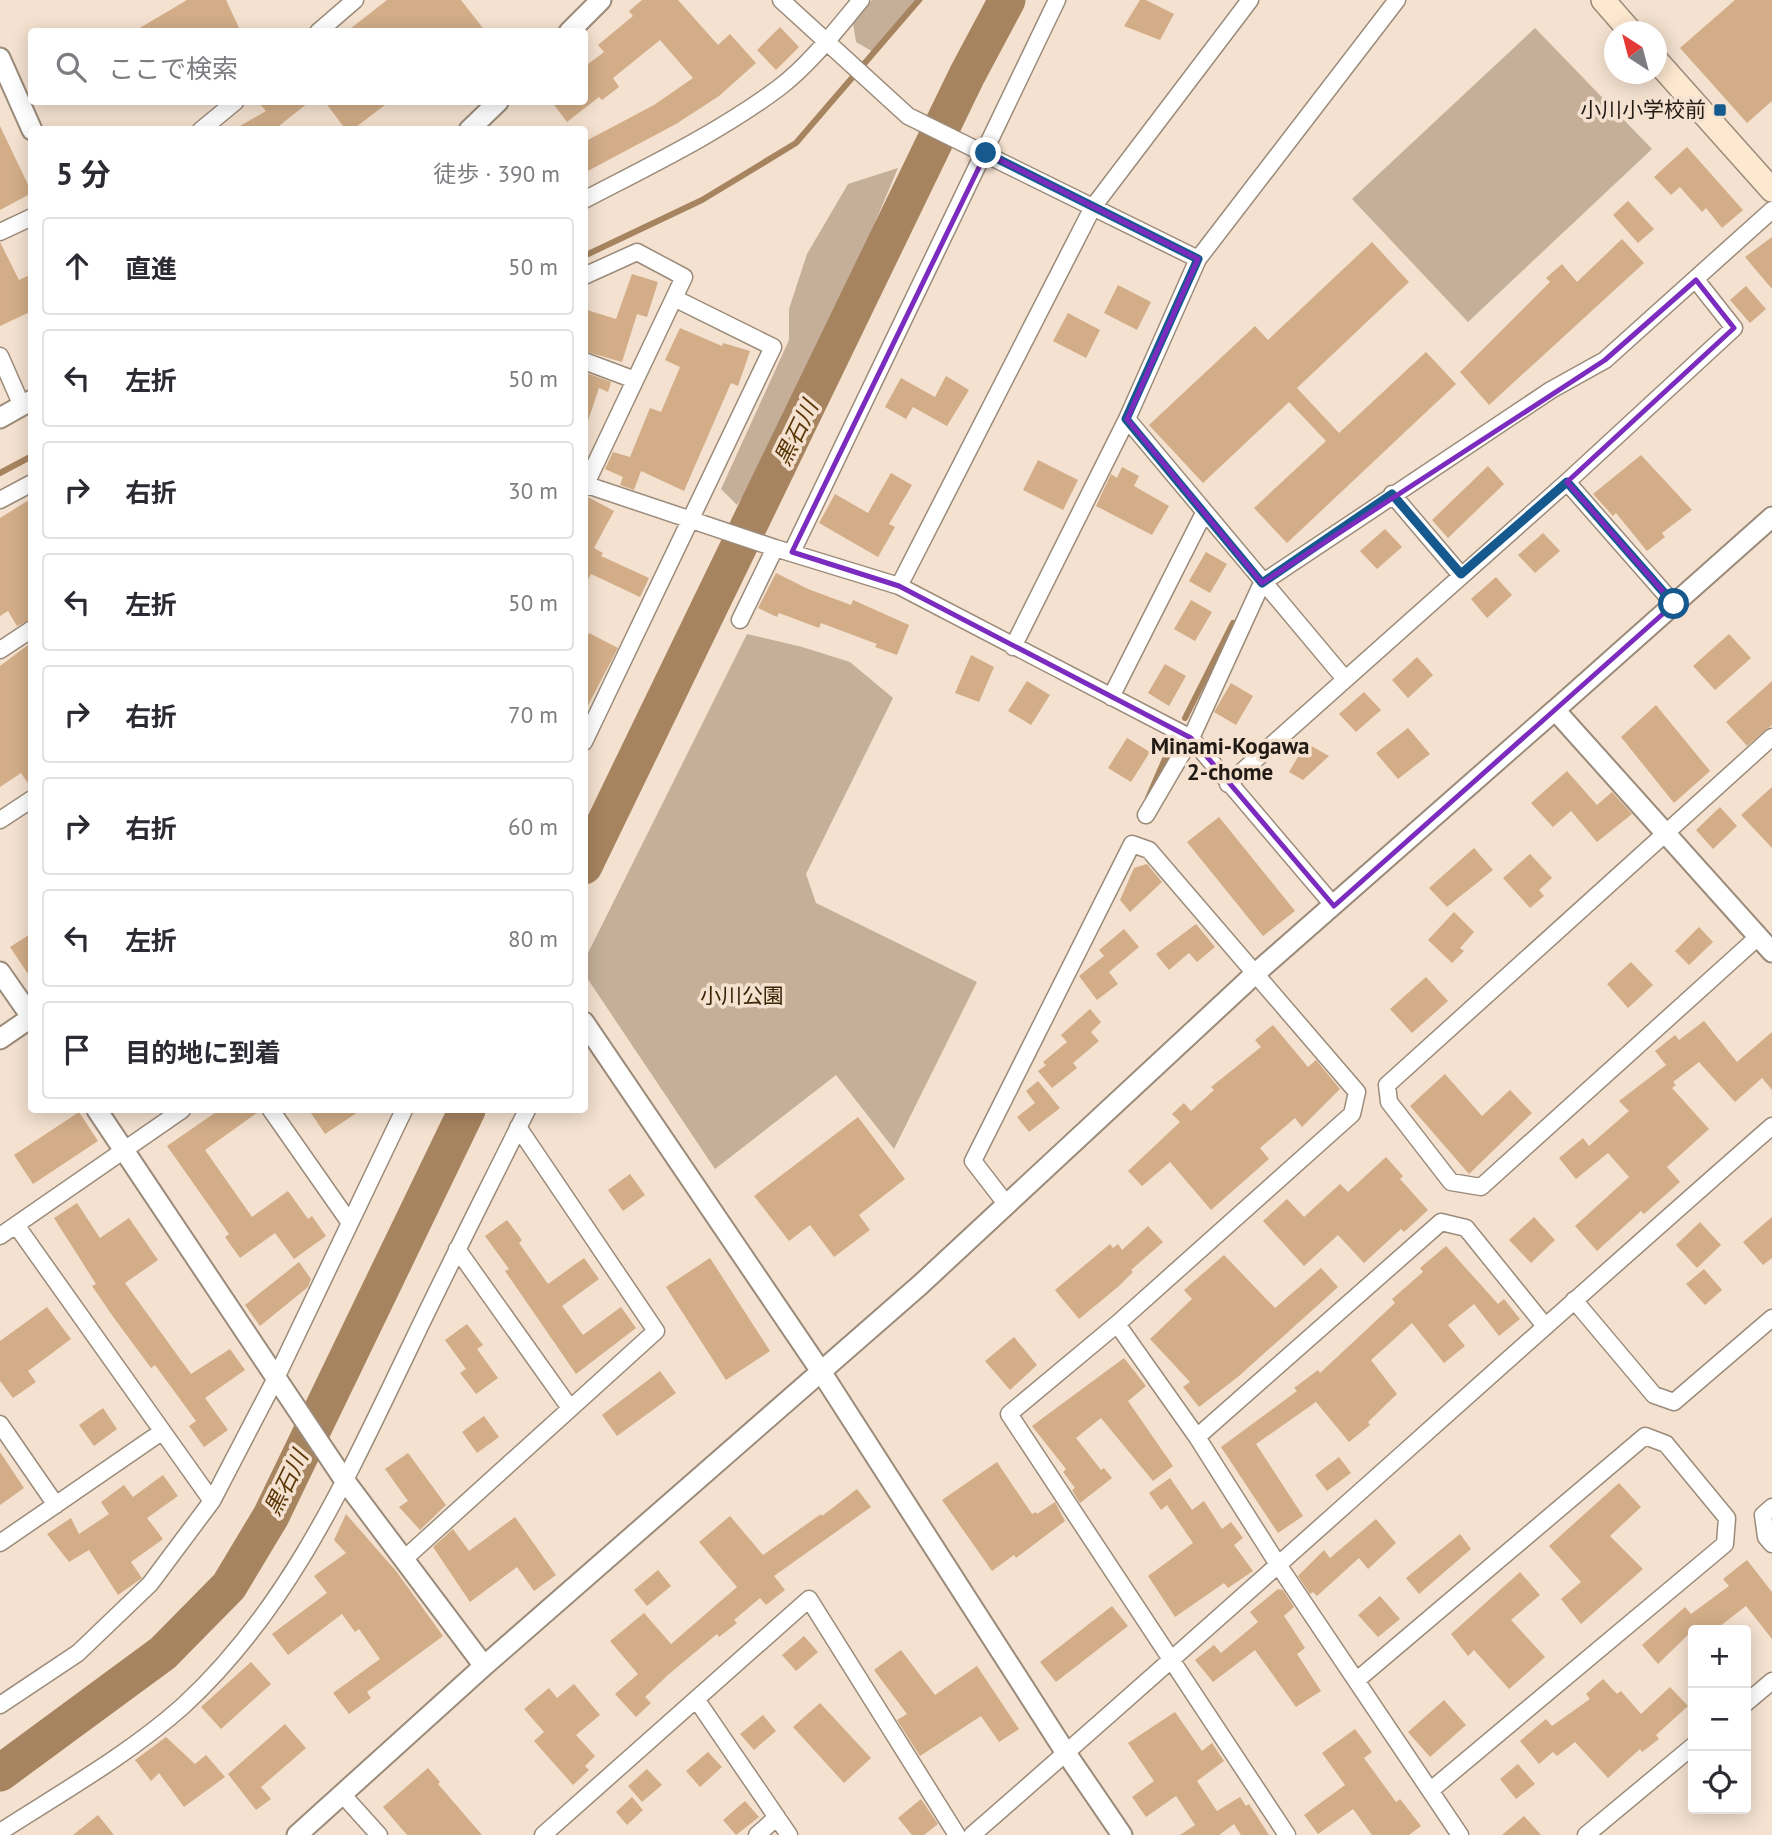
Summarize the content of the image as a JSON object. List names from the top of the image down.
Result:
{
  "districts": ["Minami-Kogawa 2-chome"],
  "water": ["黒石川"],
  "parks": ["小川公園"],
  "places": {
    "transit": ["小川小学校前"]
  },
  "north": "top left",
  "page": {
    "search": "ここで検索",
    "heading": ["5 分", "徒歩 · 390 m"],
    "list": [
      ["直進", "50 m"],
      ["左折", "50 m"],
      ["右折", "30 m"],
      ["左折", "50 m"],
      ["右折", "70 m"],
      ["右折", "60 m"],
      ["左折", "80 m"],
      "目的地に到着"
    ],
    "map_buttons": ["+", "−"]
  }
}
